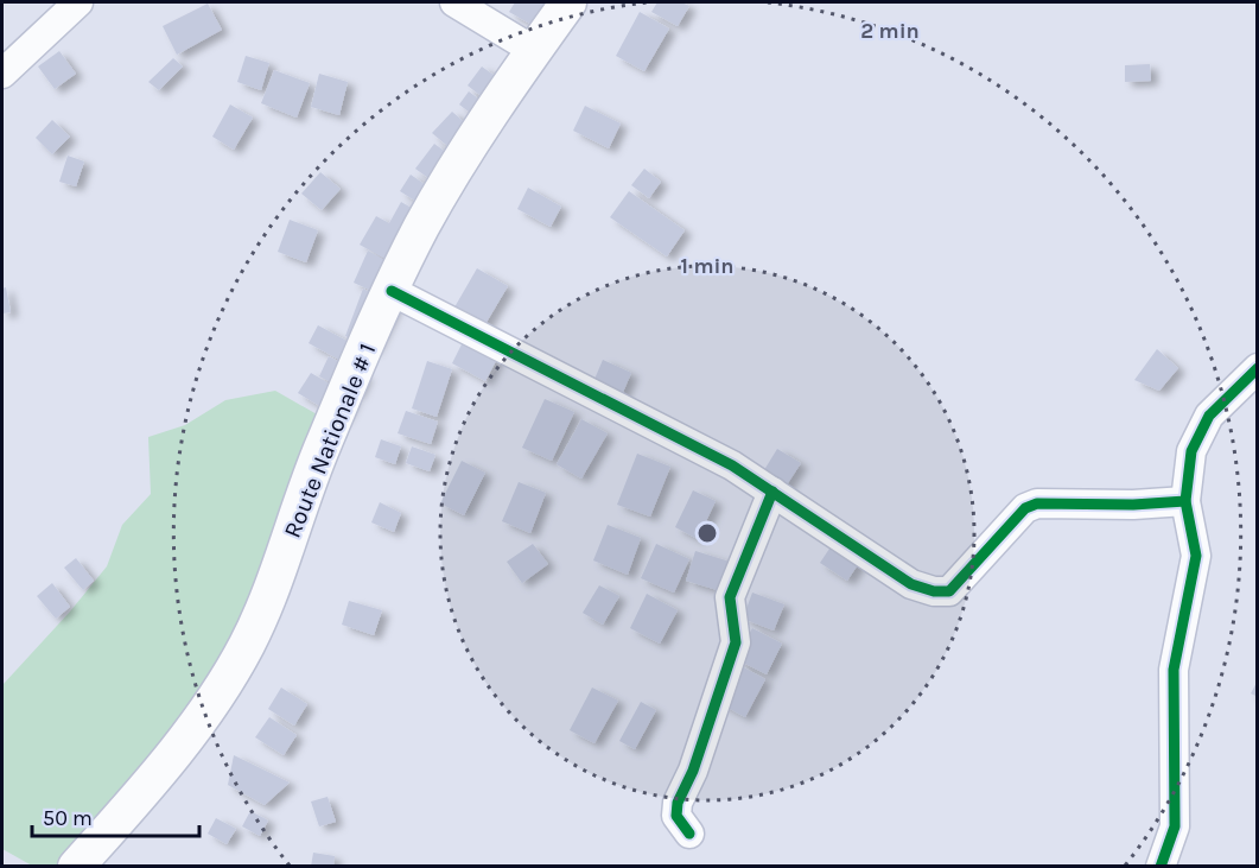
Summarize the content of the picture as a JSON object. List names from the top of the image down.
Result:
{
  "streets": {
    "main road": ["Route Nationale # 1"]
  },
  "scale_bar": "50 m",
  "rings": ["2 min", "1 min"]
}
